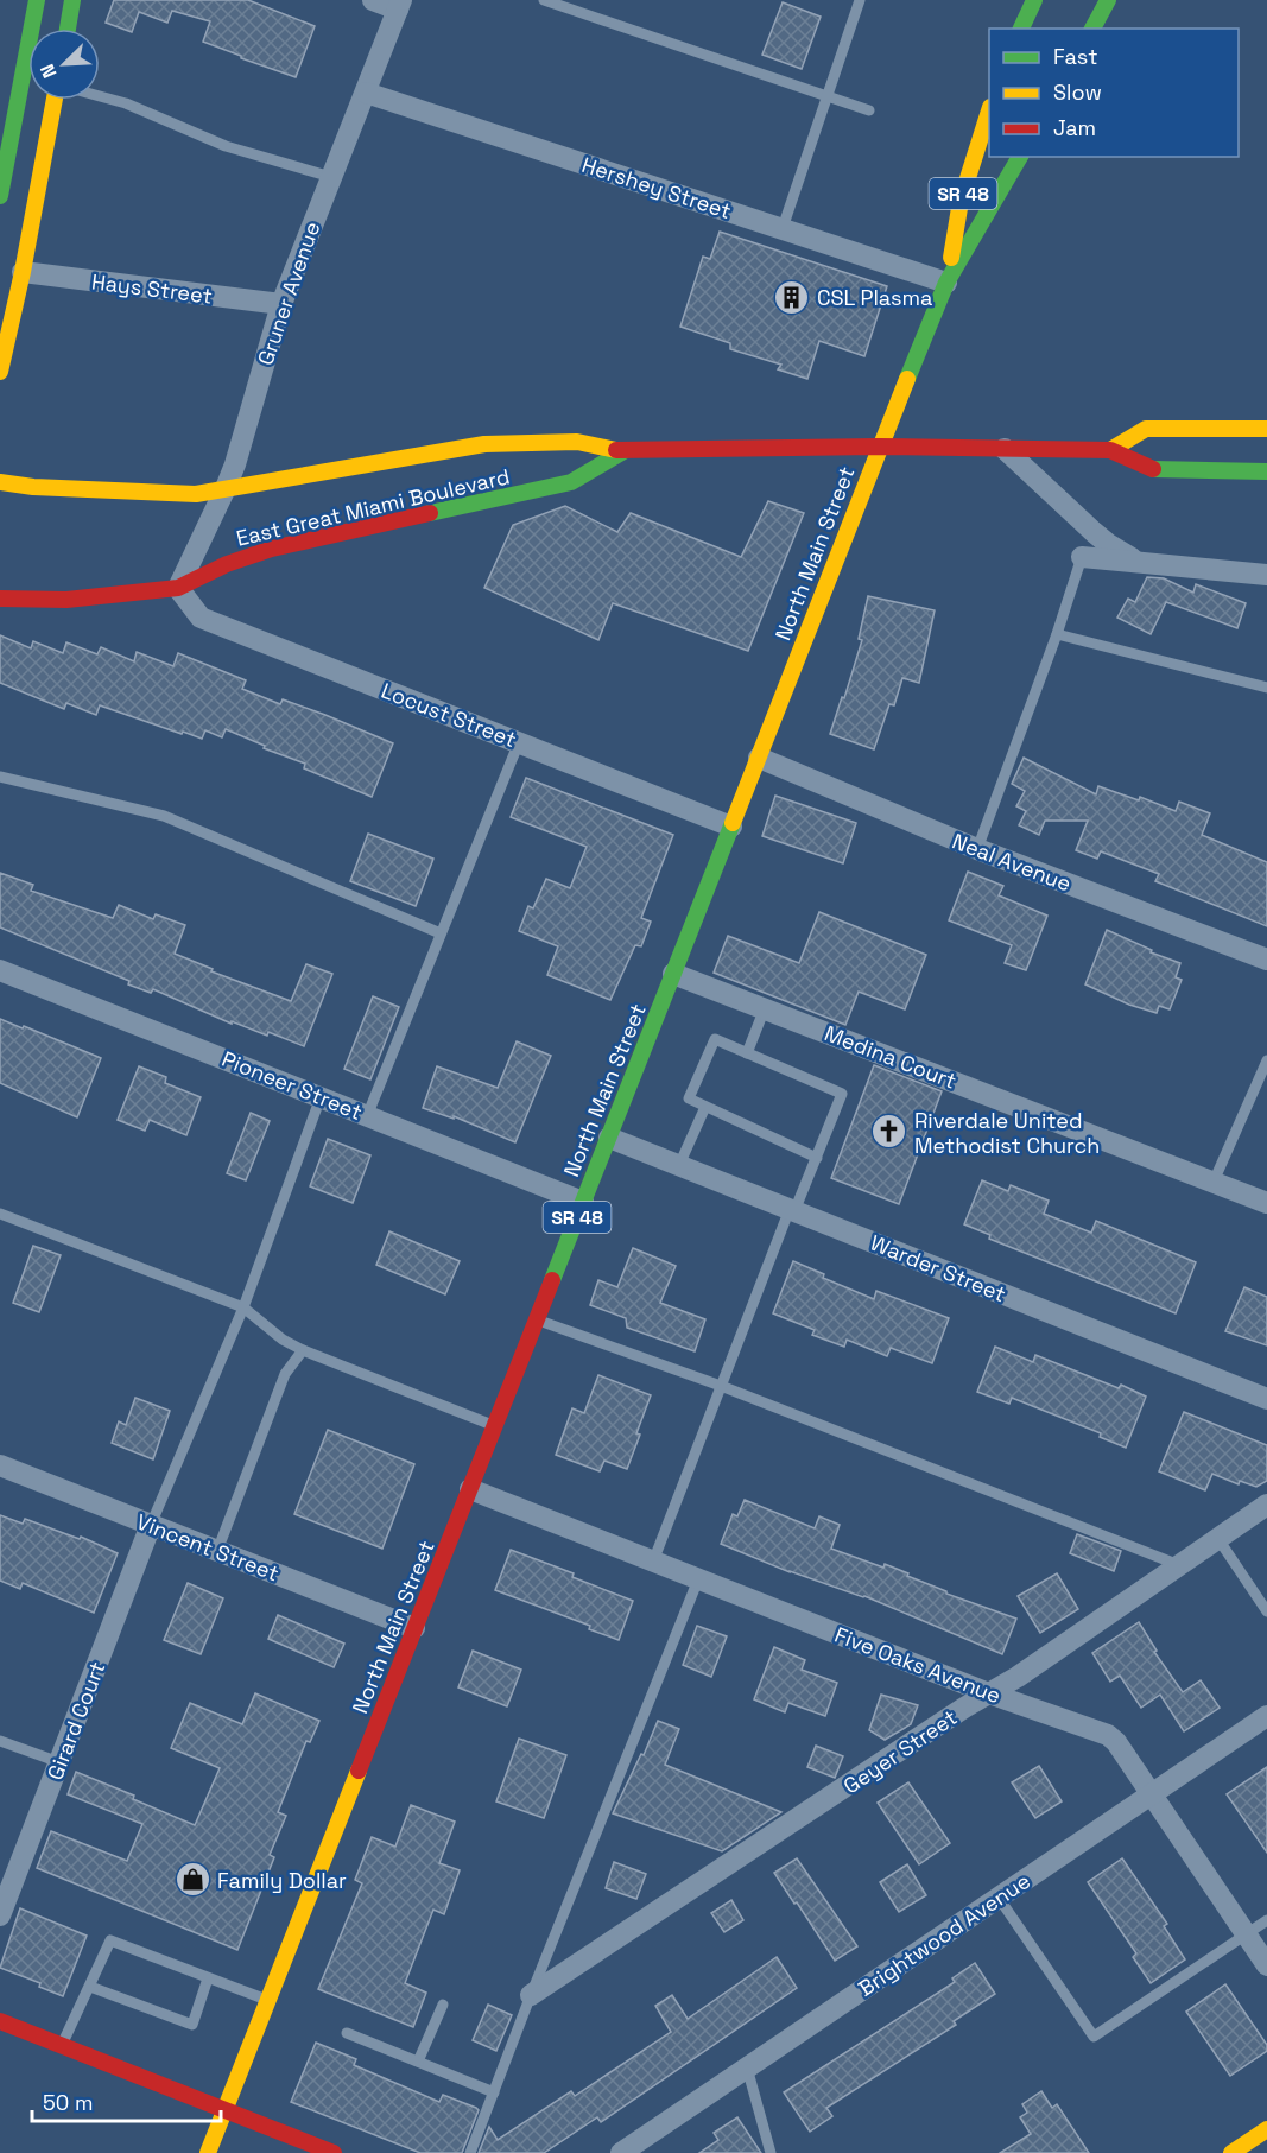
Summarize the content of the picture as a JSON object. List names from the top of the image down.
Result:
{
  "streets": {
    "main road": ["SR 48", "East Great Miami Boulevard", "North Main Street"],
    "street": [
      "Hershey Street",
      "Hays Street",
      "Gruner Avenue",
      "Locust Street",
      "Neal Avenue",
      "Medina Court",
      "Pioneer Street",
      "Warder Street",
      "Vincent Street",
      "Five Oaks Avenue",
      "Girard Court",
      "Geyer Street",
      "Brightwood Avenue"
    ]
  },
  "crossings": [
    ["Hershey Street", "Gruner Avenue"],
    ["Hershey Street", "North Main Street"],
    ["Hays Street", "Gruner Avenue"],
    ["Gruner Avenue", "East Great Miami Boulevard"],
    ["Gruner Avenue", "Locust Street"],
    ["East Great Miami Boulevard", "North Main Street"],
    ["East Great Miami Boulevard", "Locust Street"],
    ["North Main Street", "Locust Street"],
    ["North Main Street", "Neal Avenue"],
    ["North Main Street", "Medina Court"],
    ["North Main Street", "Pioneer Street"],
    ["North Main Street", "Warder Street"],
    ["North Main Street", "Vincent Street"],
    ["North Main Street", "Five Oaks Avenue"],
    ["Vincent Street", "Girard Court"],
    ["Five Oaks Avenue", "Geyer Street"],
    ["Five Oaks Avenue", "Brightwood Avenue"]
  ],
  "places": {
    "building": ["CSL Plasma"],
    "church": ["Riverdale United Methodist Church"],
    "shop": ["Family Dollar"]
  },
  "legend": ["Fast", "Slow", "Jam"],
  "scale_bar": "50 m",
  "north": "bottom left"
}
